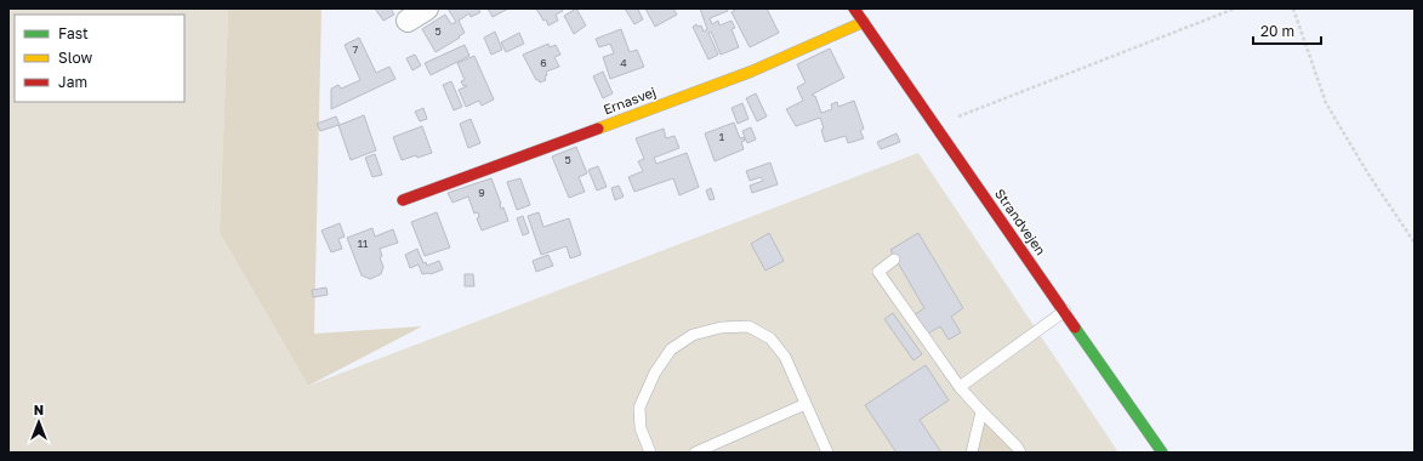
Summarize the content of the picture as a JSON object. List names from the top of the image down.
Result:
{
  "streets": {
    "main road": ["Ernasvej", "Strandvejen"]
  },
  "crossings": [
    ["Ernasvej", "Strandvejen"]
  ],
  "house_numbers": [
    "5",
    "7",
    "6",
    "4",
    "1",
    "5",
    "9",
    "11"
  ],
  "legend": ["Fast", "Slow", "Jam"],
  "scale_bar": "20 m",
  "north": "top"
}
